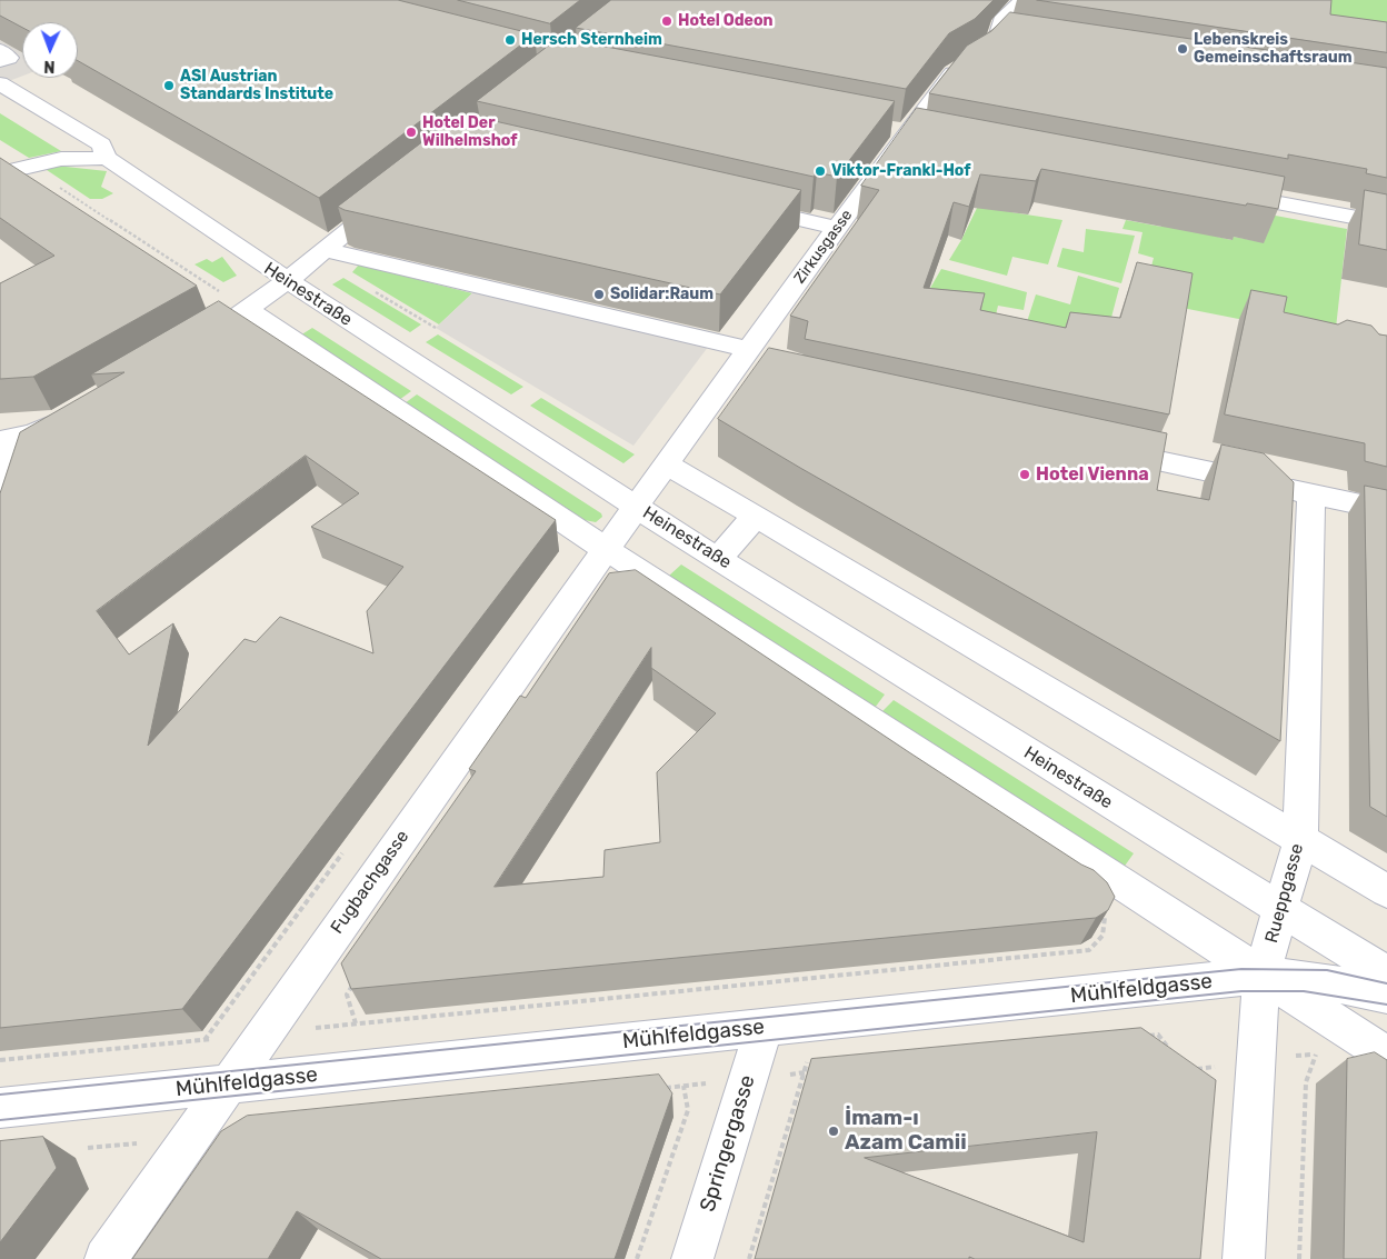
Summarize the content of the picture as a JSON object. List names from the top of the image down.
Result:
{
  "streets": {
    "street": [
      "Zirkusgasse",
      "Heinestraße",
      "Fugbachgasse",
      "Rueppgasse",
      "Mühlfeldgasse",
      "Springergasse"
    ]
  },
  "crossings": [
    ["Zirkusgasse", "Heinestraße"],
    ["Zirkusgasse", "Fugbachgasse"],
    ["Heinestraße", "Fugbachgasse"],
    ["Heinestraße", "Rueppgasse"],
    ["Fugbachgasse", "Mühlfeldgasse"],
    ["Rueppgasse", "Mühlfeldgasse"],
    ["Mühlfeldgasse", "Springergasse"]
  ],
  "places": [
    "Hotel Odeon",
    "Hersch Sternheim",
    "Lebenskreis Gemeinschaftsraum",
    "ASI Austrian Standards Institute",
    "Hotel Der Wilhelmshof",
    "Viktor-Frankl-Hof",
    "Solidar:Raum",
    "Hotel Vienna",
    "İmam-ı Azam Camii"
  ],
  "north": "bottom"
}
